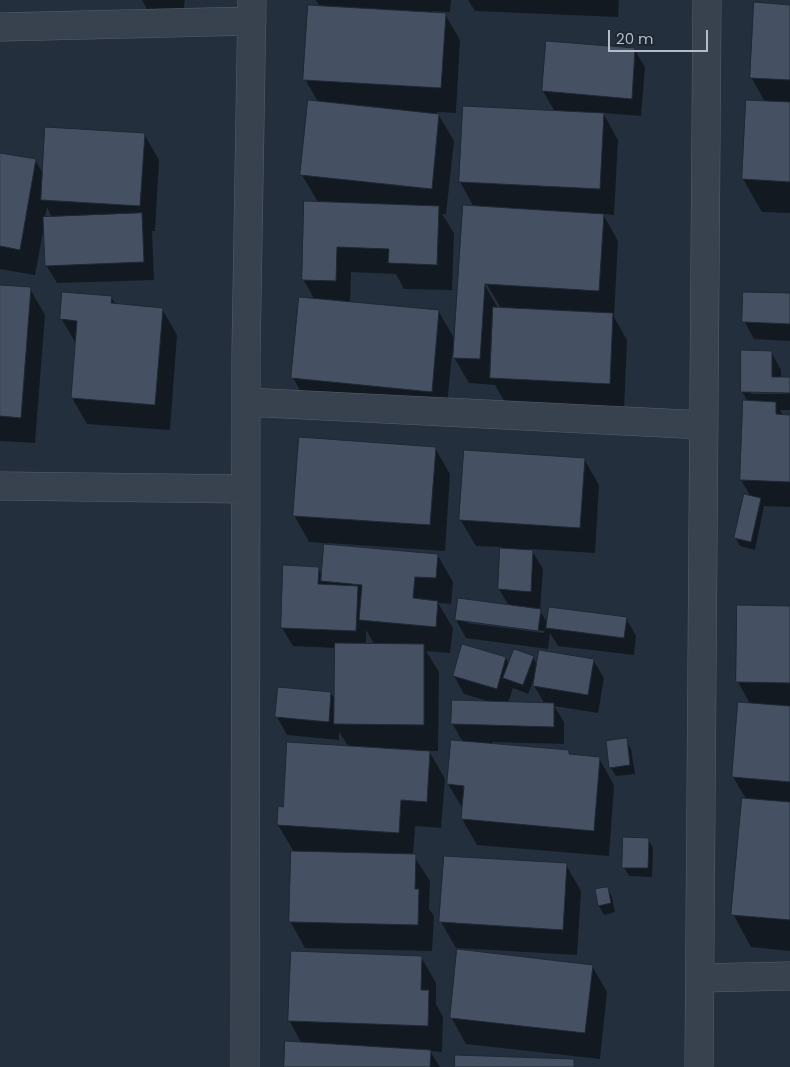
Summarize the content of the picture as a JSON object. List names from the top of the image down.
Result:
{
  "scale_bar": "20 m"
}
